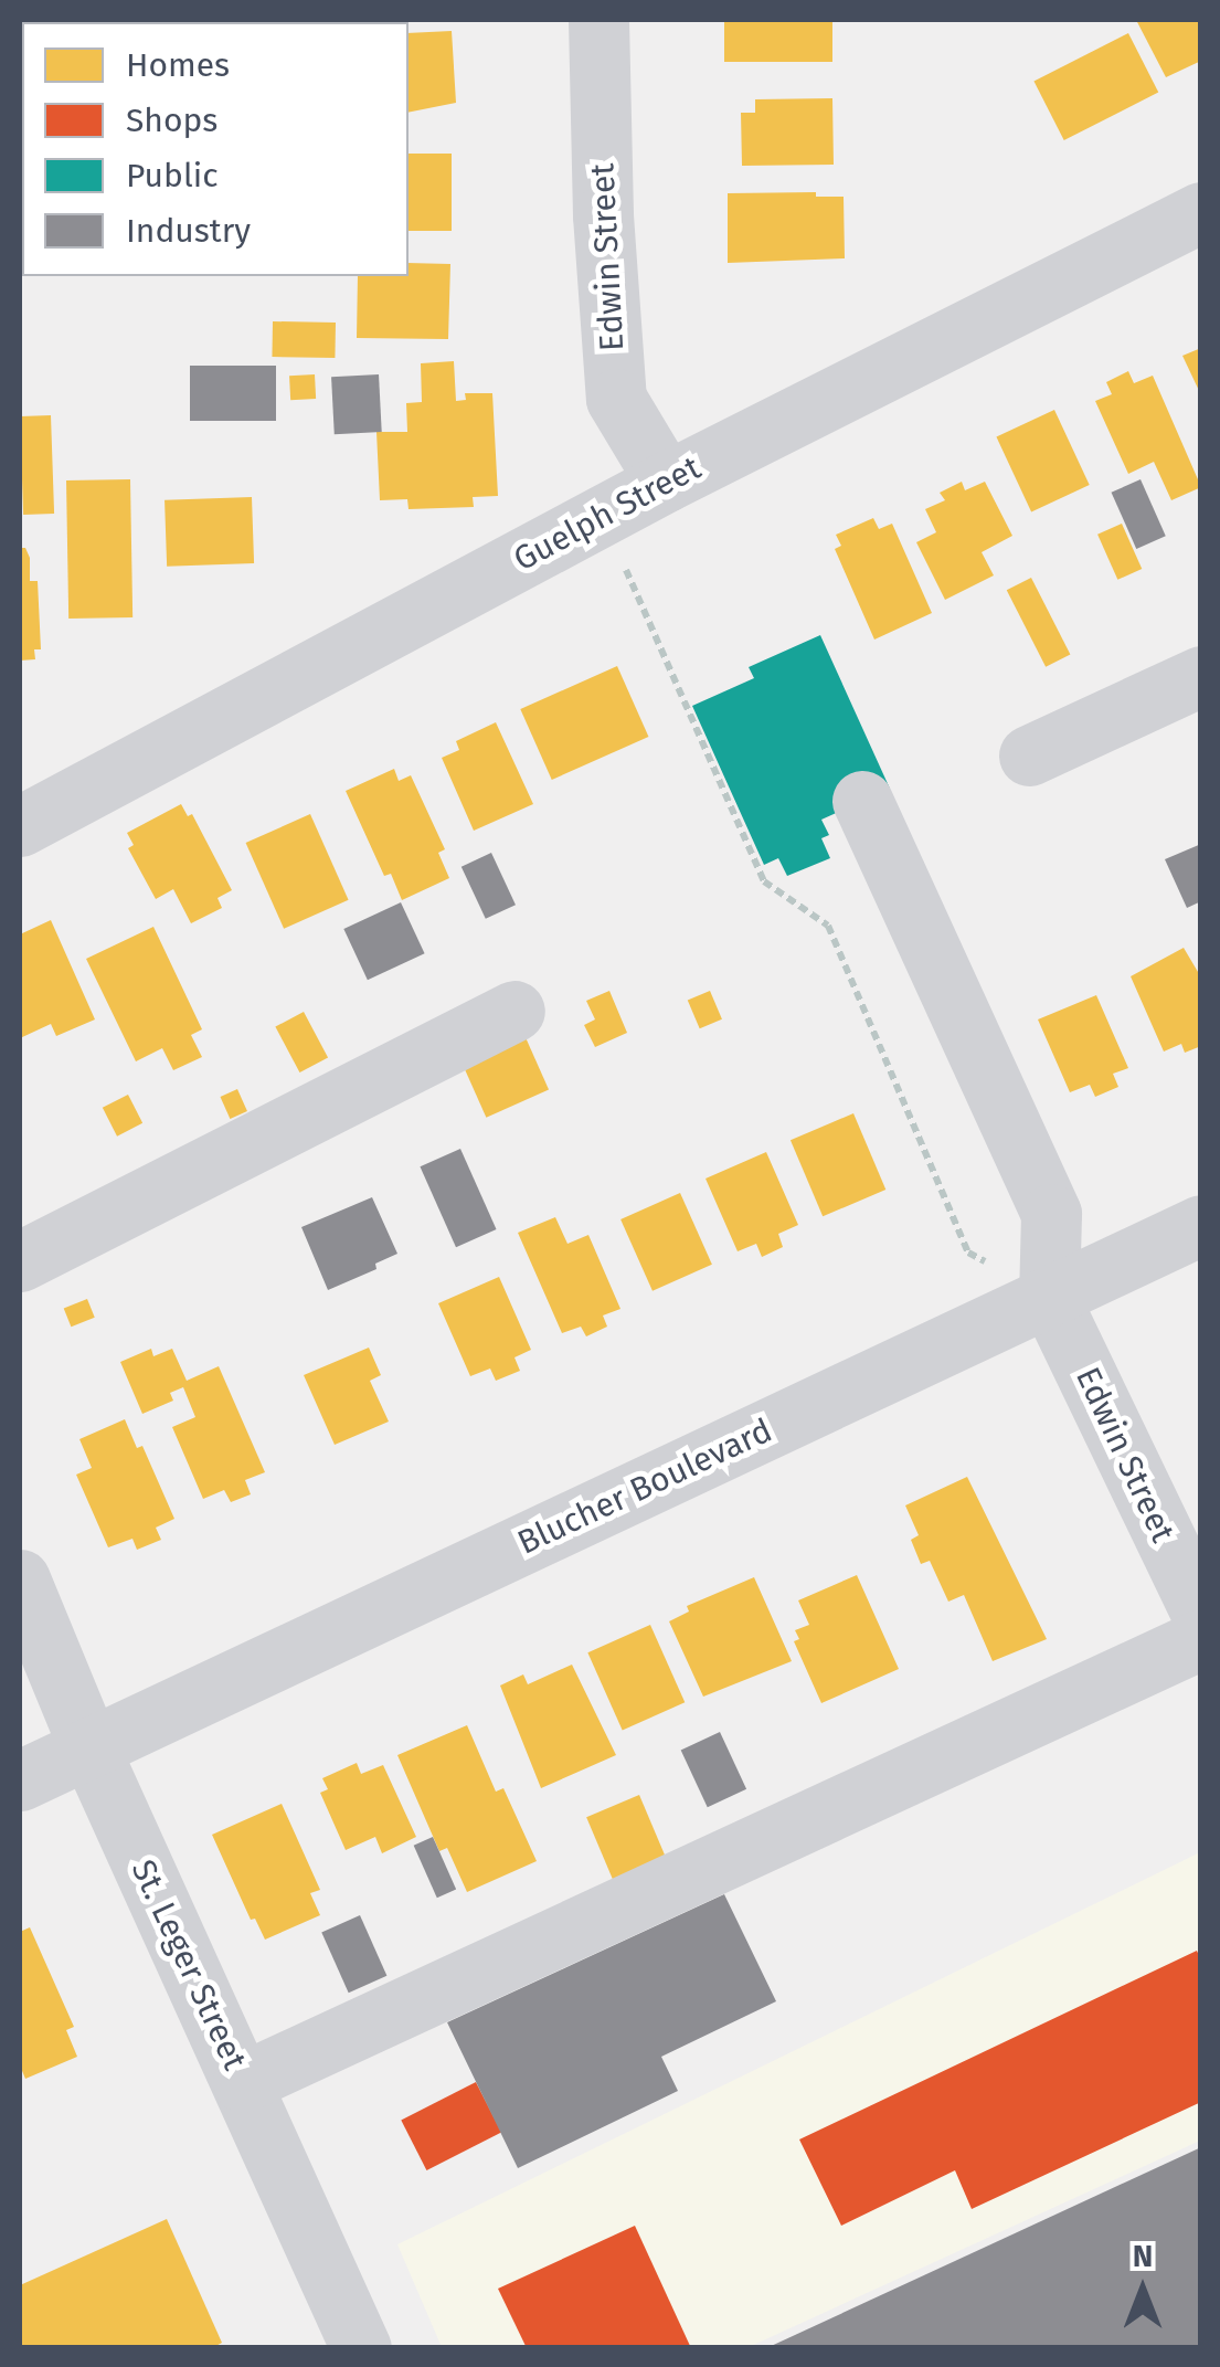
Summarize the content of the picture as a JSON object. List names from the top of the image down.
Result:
{
  "streets": {
    "street": [
      "Edwin Street",
      "Guelph Street",
      "Blucher Boulevard",
      "St. Leger Street"
    ]
  },
  "crossings": [
    ["Edwin Street", "Guelph Street"],
    ["Edwin Street", "Blucher Boulevard"],
    ["Blucher Boulevard", "St. Leger Street"]
  ],
  "legend": [
    "Homes",
    "Shops",
    "Public",
    "Industry"
  ],
  "north": "top"
}
